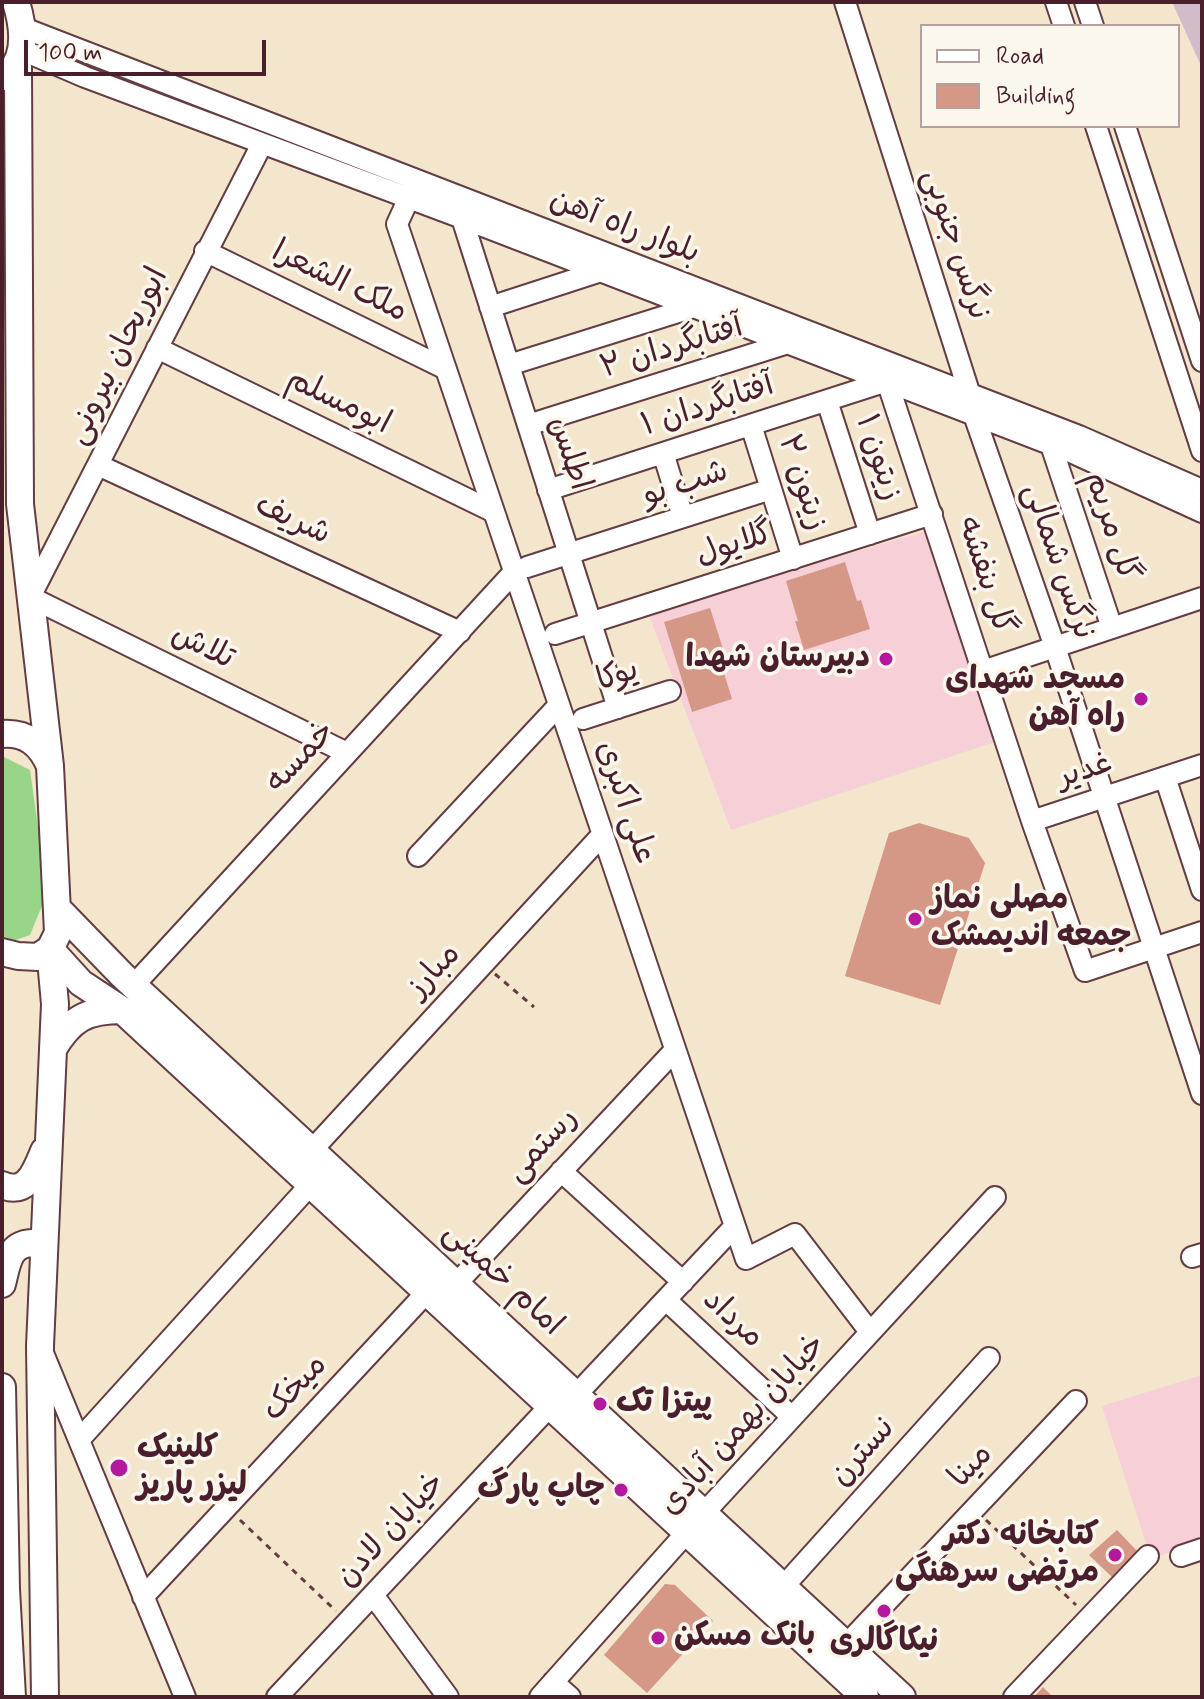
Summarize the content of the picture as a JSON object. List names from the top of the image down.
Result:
{
  "streets": {
    "main road": ["امام خمینی"],
    "street": [
      "بلوار راه آهن",
      "نرگس جنوبی",
      "ملک الشعرا",
      "آفتابگردان ۲",
      "ابوریحان بیرونی",
      "ابومسلم",
      "آفتابگردان ۱",
      "اطلس",
      "زیتون ۱",
      "زیتون ۲",
      "شب بو",
      "شریف",
      "گل مریم",
      "گلایول",
      "نرگس شمالی",
      "گل بنفشه",
      "تلاش",
      "یوکا",
      "خمسه",
      "غدیر",
      "علی اکبری",
      "مبارز",
      "رستمی",
      "مرداد",
      "میخک",
      "خیابان بهمن آبادی",
      "نسترن",
      "مینا",
      "خیابان لادن"
    ]
  },
  "crossings": [
    ["بلوار راه آهن", "نرگس جنوبی"],
    ["بلوار راه آهن", "آفتابگردان ۲"],
    ["بلوار راه آهن", "ابوریحان بیرونی"],
    ["بلوار راه آهن", "آفتابگردان ۱"],
    ["بلوار راه آهن", "اطلس"],
    ["بلوار راه آهن", "گل مریم"],
    ["بلوار راه آهن", "نرگس شمالی"],
    ["بلوار راه آهن", "گل بنفشه"],
    ["بلوار راه آهن", "علی اکبری"],
    ["نرگس جنوبی", "نرگس شمالی"],
    ["ملک الشعرا", "ابوریحان بیرونی"],
    ["ملک الشعرا", "علی اکبری"],
    ["آفتابگردان ۲", "اطلس"],
    ["ابوریحان بیرونی", "ابومسلم"],
    ["ابوریحان بیرونی", "شریف"],
    ["ابوریحان بیرونی", "تلاش"],
    ["ابومسلم", "علی اکبری"],
    ["آفتابگردان ۱", "اطلس"],
    ["آفتابگردان ۱", "زیتون ۱"],
    ["آفتابگردان ۱", "زیتون ۲"],
    ["آفتابگردان ۱", "گل بنفشه"],
    ["اطلس", "شب بو"],
    ["اطلس", "گلایول"],
    ["اطلس", "یوکا"],
    ["زیتون ۱", "گلایول"],
    ["زیتون ۲", "شب بو"],
    ["زیتون ۲", "گلایول"],
    ["شب بو", "خمسه"],
    ["شب بو", "علی اکبری"],
    ["شریف", "خمسه"],
    ["گلایول", "گل بنفشه"],
    ["نرگس شمالی", "گل بنفشه"],
    ["نرگس شمالی", "غدیر"],
    ["گل بنفشه", "غدیر"],
    ["تلاش", "خمسه"],
    ["خمسه", "علی اکبری"],
    ["خمسه", "امام خمینی"],
    ["علی اکبری", "مبارز"],
    ["علی اکبری", "رستمی"],
    ["علی اکبری", "خیابان بهمن آبادی"],
    ["مبارز", "امام خمینی"],
    ["رستمی", "امام خمینی"],
    ["امام خمینی", "میخک"],
    ["امام خمینی", "خیابان بهمن آبادی"],
    ["امام خمینی", "نسترن"],
    ["امام خمینی", "مینا"],
    ["امام خمینی", "خیابان لادن"],
    ["مرداد", "خیابان بهمن آبادی"]
  ],
  "places": [
    "دبیرستان شهدا",
    "مسجد شهدای راه آهن",
    "مصلی نماز جمعه اندیمشک",
    "پیتزا تک",
    "کلینیک لیزر پاریز",
    "چاپ پارگ",
    "کتابخانه دکتر مرتضی سرهنگی",
    "نیکاگالری",
    "بانک مسکن"
  ],
  "legend": ["Road", "Building"],
  "scale_bar": "100 m"
}
